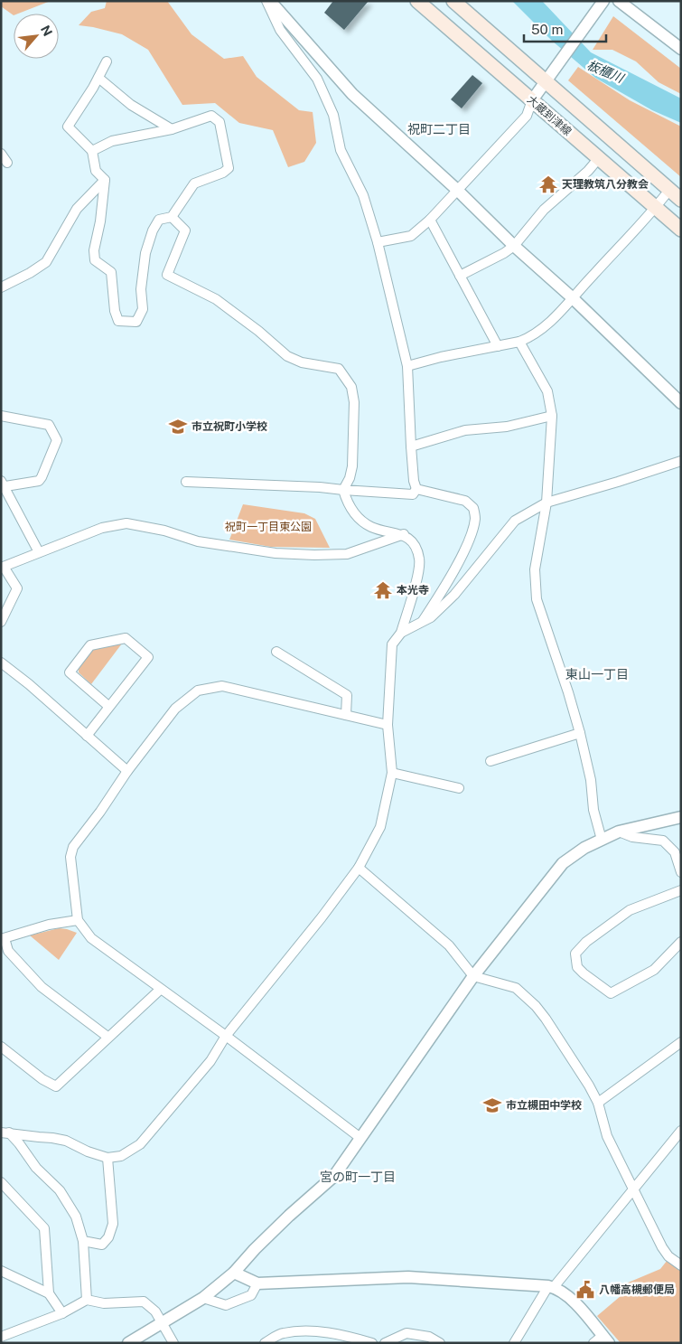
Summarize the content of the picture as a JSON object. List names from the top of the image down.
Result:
{
  "streets": {
    "main road": ["大蔵到津線"]
  },
  "districts": ["祝町二丁目", "東山一丁目", "宮の町一丁目"],
  "water": ["板櫃川"],
  "parks": ["祝町一丁目東公園"],
  "places": {
    "temple": ["天理教筑八分教会", "本光寺"],
    "school or university": ["市立祝町小学校", "市立槻田中学校"],
    "public building": ["八幡高槻郵便局"]
  },
  "scale_bar": "50 m",
  "north": "top right"
}
